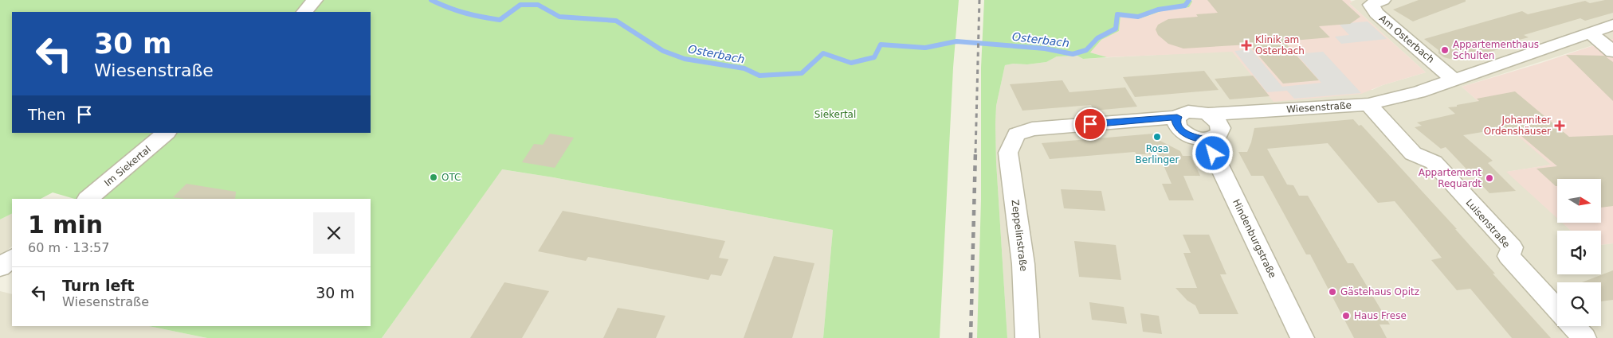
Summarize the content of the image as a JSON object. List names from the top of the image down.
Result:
{
  "streets": {
    "street": [
      "Am Osterbach",
      "Wiesenstraße",
      "Im Siekertal",
      "Luisenstraße",
      "Zeppelinstraße",
      "Hindenburgstraße"
    ]
  },
  "crossings": [
    ["Am Osterbach", "Wiesenstraße"],
    ["Wiesenstraße", "Luisenstraße"],
    ["Wiesenstraße", "Zeppelinstraße"]
  ],
  "water": ["Osterbach"],
  "parks": ["Siekertal"],
  "places": {
    "health": ["Klinik am Osterbach", "Johanniter Ordenshäuser"],
    "other": [
      "Appartementhaus Schulten",
      "Rosa Berlinger",
      "OTC",
      "Appartement Requardt",
      "Gästehaus Opitz",
      "Haus Frese"
    ]
  },
  "north": "right",
  "page": {
    "turn": ["30 m", "Wiesenstraße"],
    "then": "Then",
    "heading": ["1 min", "60 m · 13:57"],
    "list": [
      {
        "name": "Turn left",
        "note": "Wiesenstraße",
        "value": "30 m"
      }
    ]
  }
}
